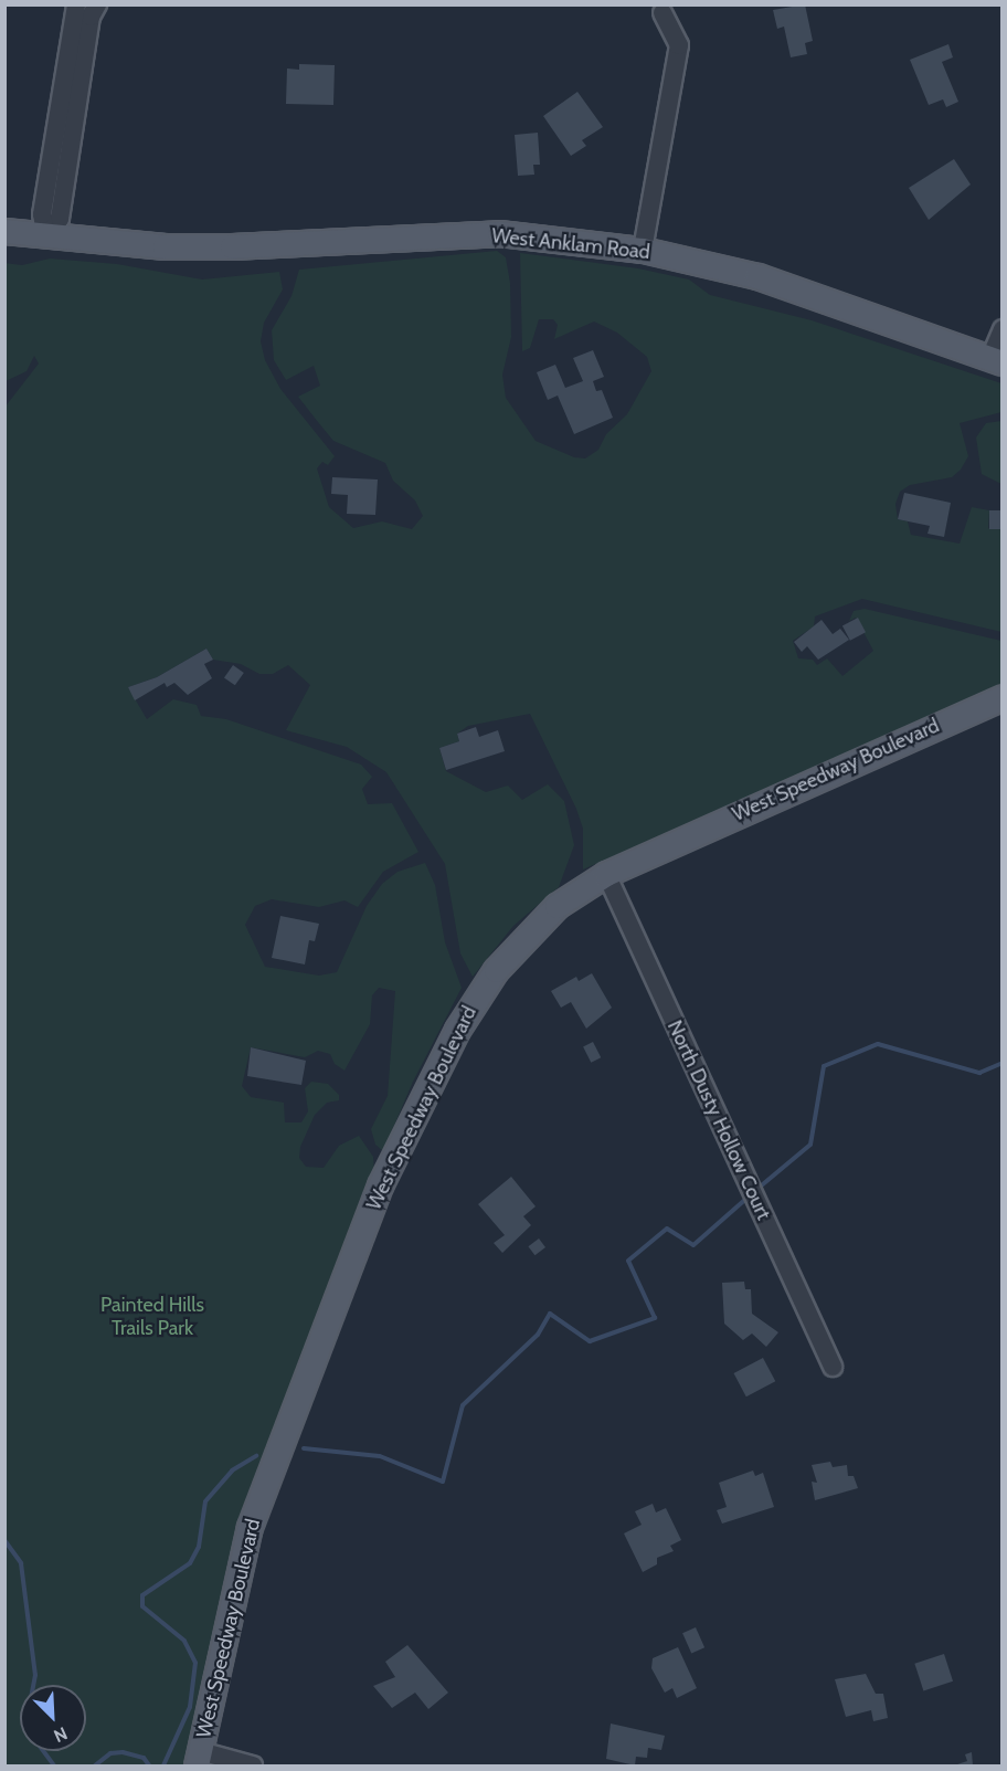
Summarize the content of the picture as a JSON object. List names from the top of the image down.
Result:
{
  "streets": {
    "main road": ["West Anklam Road", "West Speedway Boulevard"],
    "street": ["North Dusty Hollow Court"]
  },
  "crossings": [
    ["West Speedway Boulevard", "North Dusty Hollow Court"]
  ],
  "parks": ["Painted Hills Trails Park"],
  "north": "bottom right"
}
